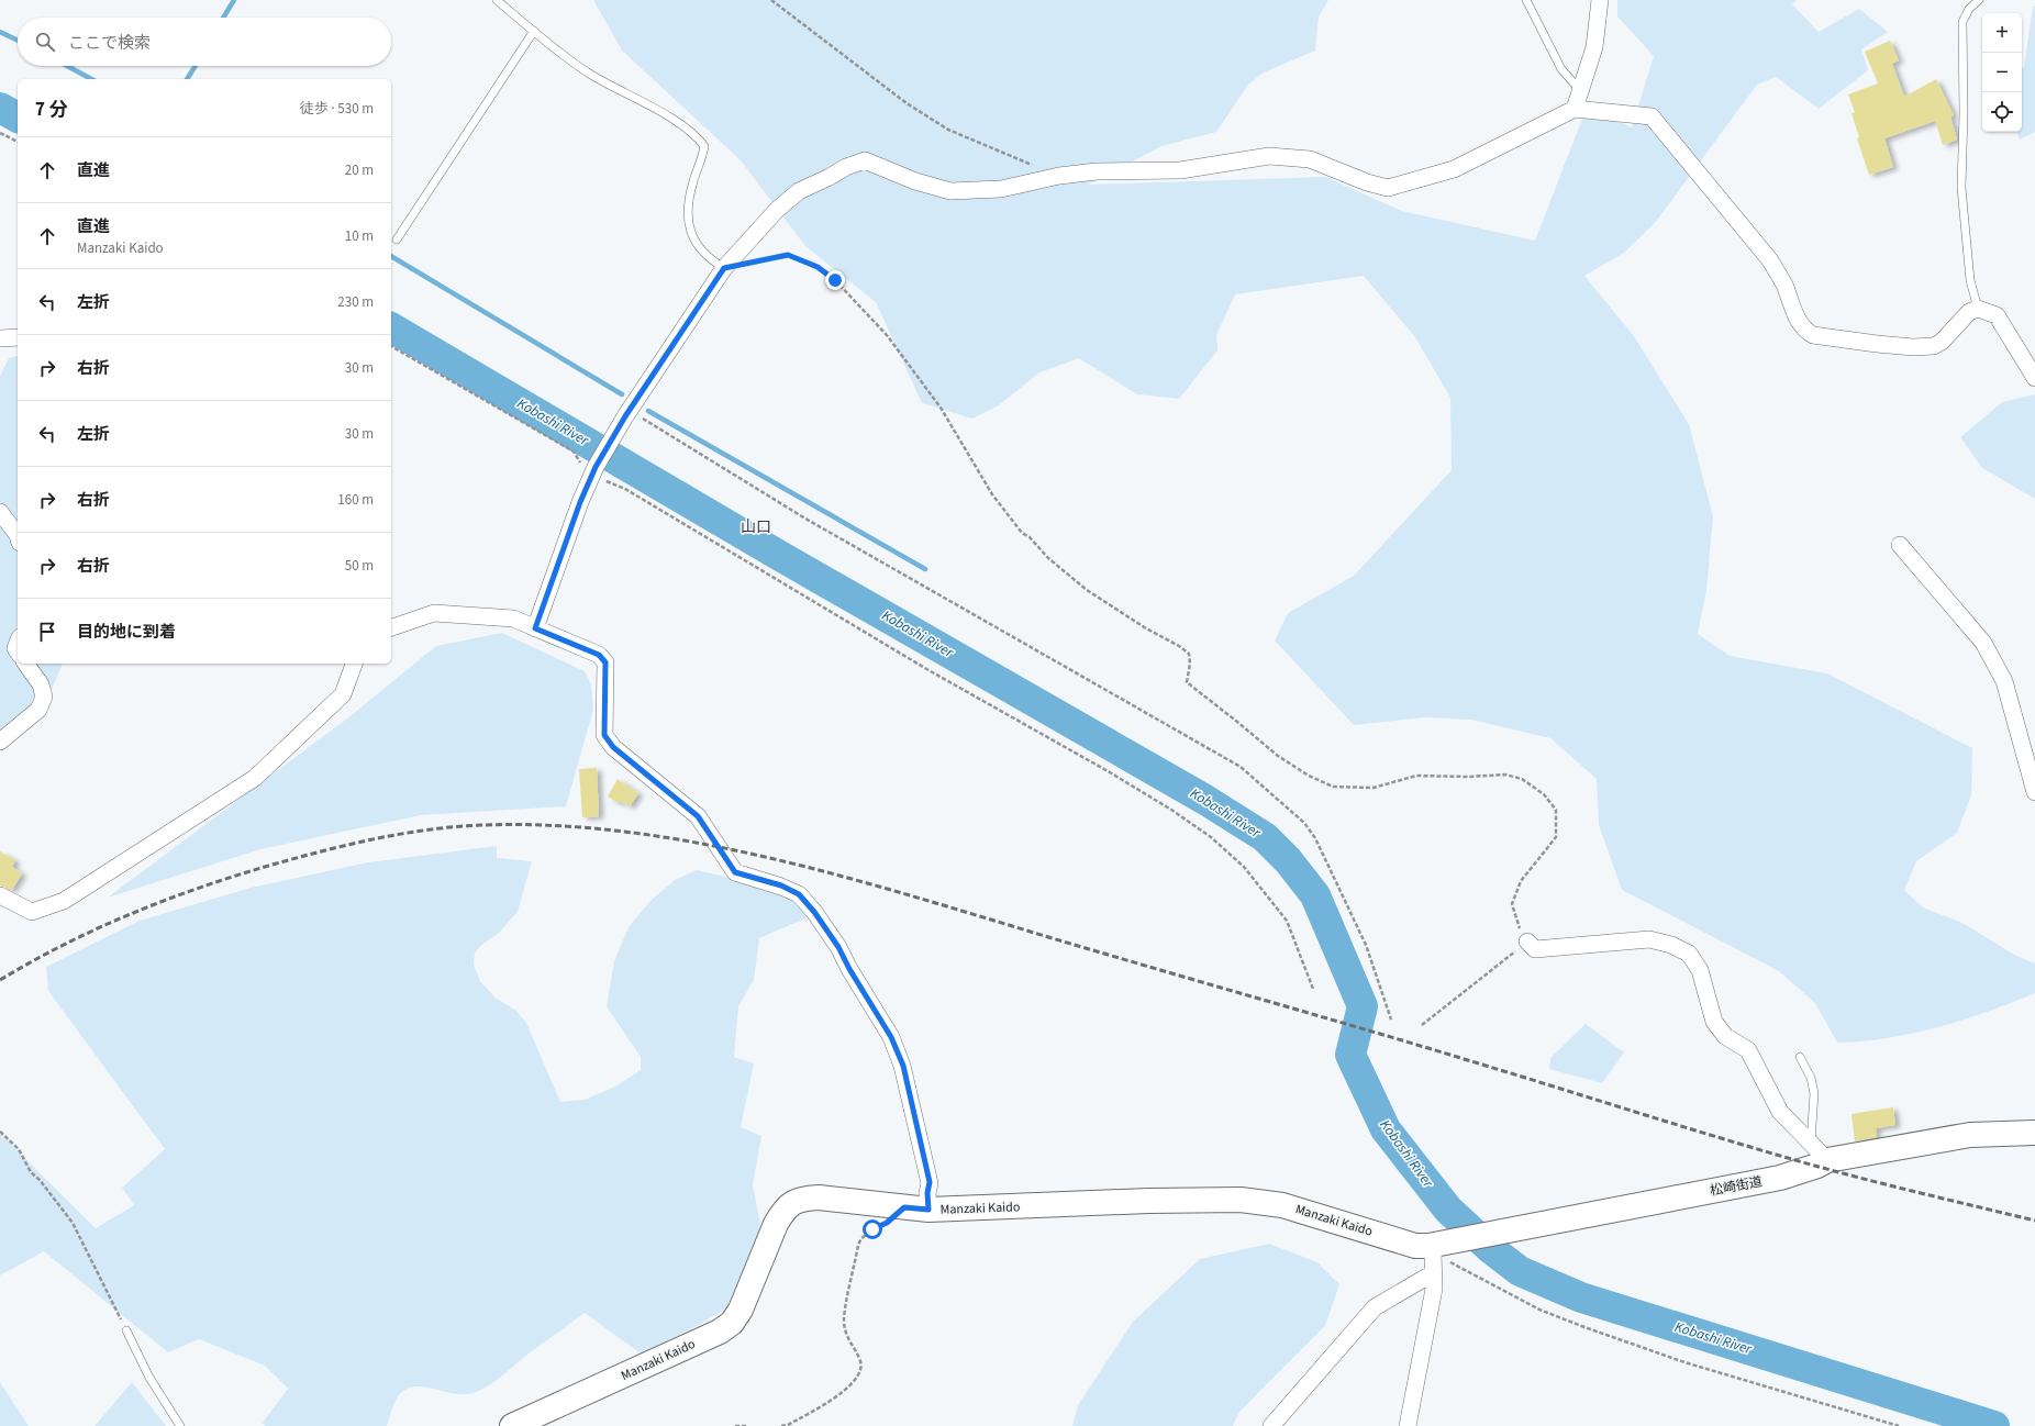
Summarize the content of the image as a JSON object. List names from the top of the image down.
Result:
{
  "streets": {
    "main road": ["松崎街道", "Manzaki Kaido"]
  },
  "crossings": [
    ["松崎街道", "Manzaki Kaido"]
  ],
  "districts": ["山口"],
  "water": ["Kobashi River"],
  "page": {
    "map_buttons": ["+", "−"],
    "search": "ここで検索",
    "heading": ["7 分", "徒歩 · 530 m"],
    "list": [
      ["直進", "20 m"],
      ["直進", "Manzaki Kaido", "10 m"],
      ["左折", "230 m"],
      ["右折", "30 m"],
      ["左折", "30 m"],
      ["右折", "160 m"],
      ["右折", "50 m"],
      "目的地に到着"
    ]
  }
}
